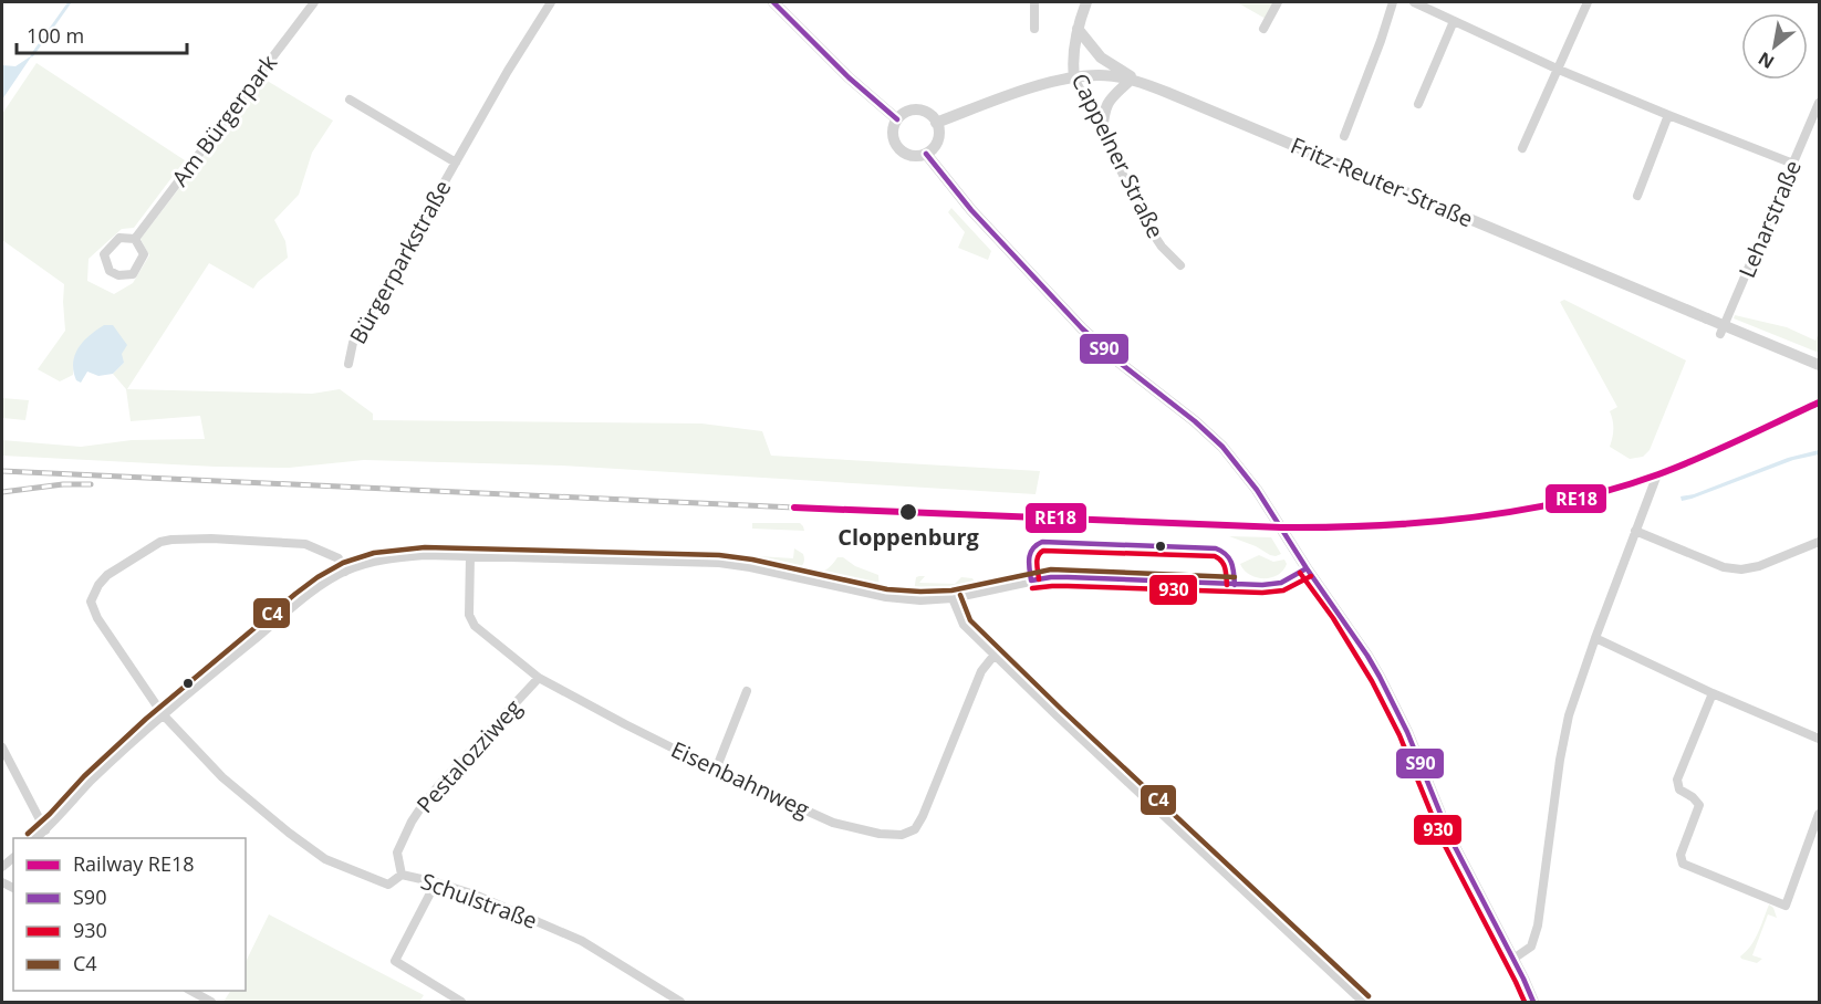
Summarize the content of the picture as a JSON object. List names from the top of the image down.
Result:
{
  "streets": {
    "street": [
      "Am Bürgerpark",
      "Cappelner Straße",
      "Fritz-Reuter-Straße",
      "Leharstraße",
      "Bürgerparkstraße",
      "Pestalozziweg",
      "Eisenbahnweg",
      "Schulstraße"
    ]
  },
  "crossings": [
    ["Cappelner Straße", "Fritz-Reuter-Straße"],
    ["Pestalozziweg", "Eisenbahnweg"],
    ["Pestalozziweg", "Schulstraße"]
  ],
  "places": ["Cloppenburg"],
  "lines": [
    "transit line S90",
    "rail line RE18",
    "transit line C4",
    "transit line 930"
  ],
  "legend": [
    "Railway RE18",
    "S90",
    "930",
    "C4"
  ],
  "scale_bar": "100 m",
  "north": "bottom left"
}
